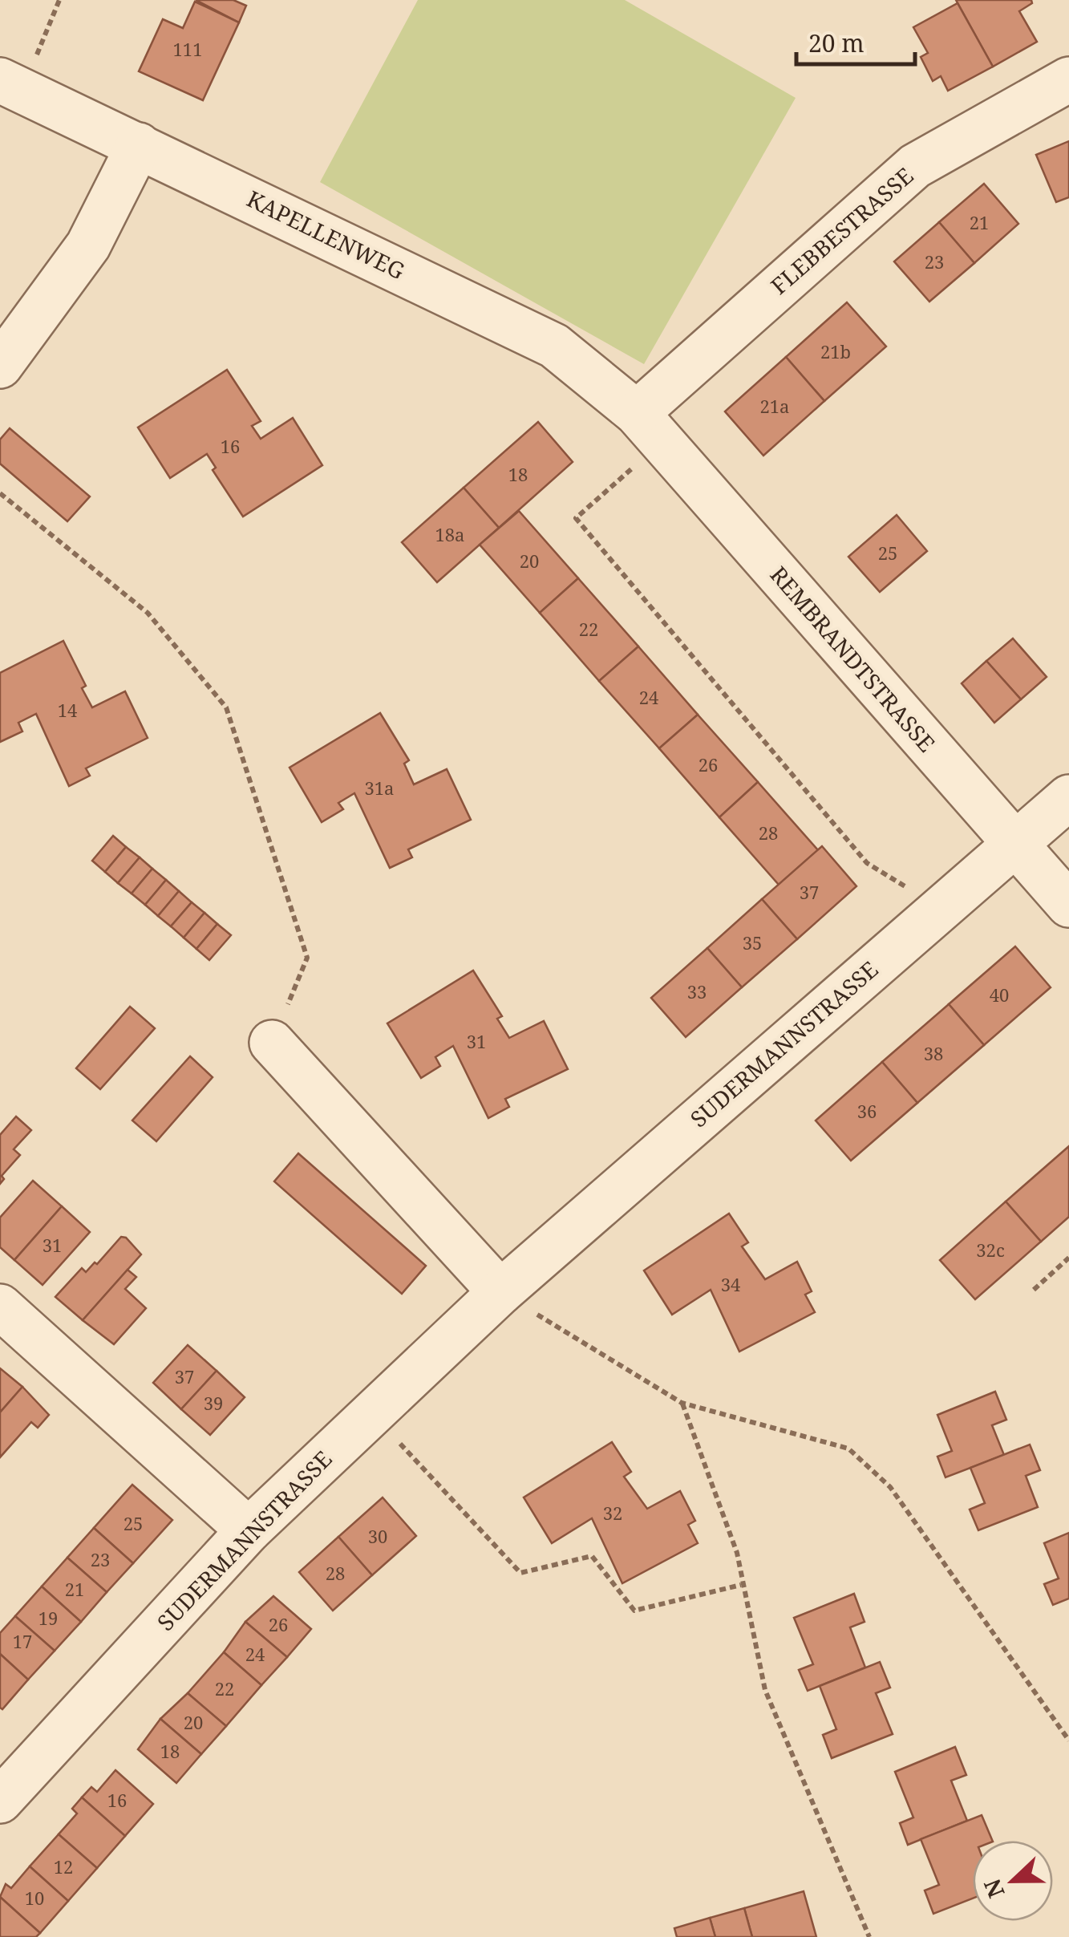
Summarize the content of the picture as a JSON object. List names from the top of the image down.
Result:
{
  "streets": {
    "street": [
      "FLEBBESTRASSE",
      "KAPELLENWEG",
      "REMBRANDTSTRASSE",
      "SUDERMANNSTRASSE"
    ]
  },
  "crossings": [
    ["FLEBBESTRASSE", "KAPELLENWEG"],
    ["FLEBBESTRASSE", "REMBRANDTSTRASSE"],
    ["KAPELLENWEG", "REMBRANDTSTRASSE"],
    ["REMBRANDTSTRASSE", "SUDERMANNSTRASSE"]
  ],
  "house_numbers": [
    "111",
    "21",
    "23",
    "21b",
    "21a",
    "16",
    "18",
    "18a",
    "25",
    "20",
    "22",
    "24",
    "14",
    "26",
    "31a",
    "28",
    "37",
    "35",
    "33",
    "40",
    "31",
    "38",
    "36",
    "31",
    "32c",
    "34",
    "37",
    "39",
    "32",
    "25",
    "30",
    "23",
    "28",
    "21",
    "19",
    "26",
    "17",
    "24",
    "22",
    "20",
    "18",
    "16",
    "12",
    "10"
  ],
  "scale_bar": "20 m",
  "north": "left"
}
